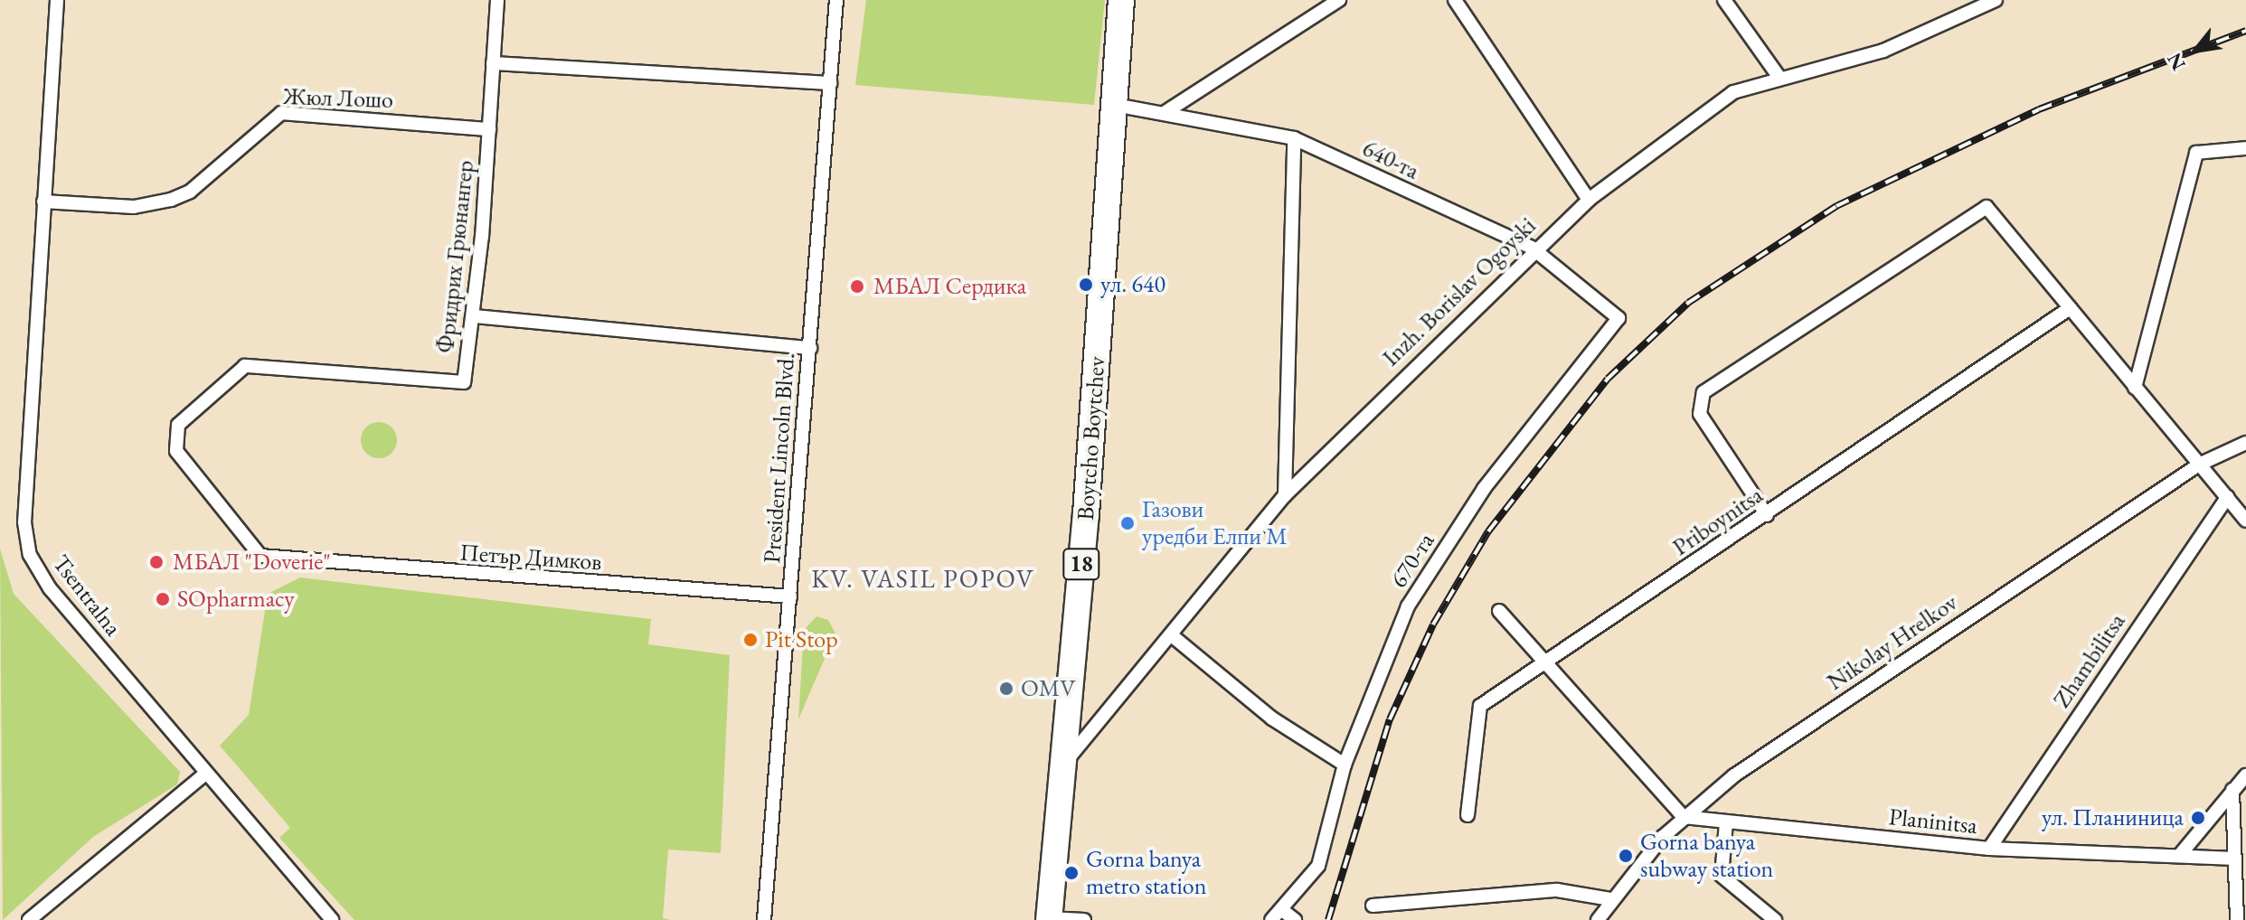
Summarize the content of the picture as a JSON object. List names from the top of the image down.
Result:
{
  "streets": {
    "highway": ["Boytcho Boytchev", "18"],
    "street": [
      "Жюл Лошо",
      "640-та",
      "Фридрих Грюнангер",
      "Inzh. Borislav Ogoyski",
      "President Lincoln Blvd.",
      "Priboynitsa",
      "Петър Димков",
      "670-та",
      "Tsentralna",
      "Nikolay Hrelkov",
      "Zhambilitsa",
      "Planinitsa"
    ]
  },
  "crossings": [
    ["Жюл Лошо", "Фридрих Грюнангер"],
    ["Жюл Лошо", "Tsentralna"],
    ["640-та", "Inzh. Borislav Ogoyski"],
    ["640-та", "Boytcho Boytchev"],
    ["640-та", "670-та"],
    ["Фридрих Грюнангер", "Петър Димков"],
    ["Inzh. Borislav Ogoyski", "Boytcho Boytchev"],
    ["President Lincoln Blvd.", "Петър Димков"],
    ["Nikolay Hrelkov", "Planinitsa"],
    ["Zhambilitsa", "Planinitsa"]
  ],
  "districts": ["KV. VASIL POPOV"],
  "places": [
    "ул. 640",
    "МБАЛ Сердика",
    "Газови уредби Елпи М",
    "МБАЛ \"Doverie\"",
    "SOpharmacy",
    "Pit Stop",
    "OMV",
    "ул. Планиница",
    "Gorna banya subway station",
    "Gorna banya metro station"
  ],
  "north": "bottom left"
}
